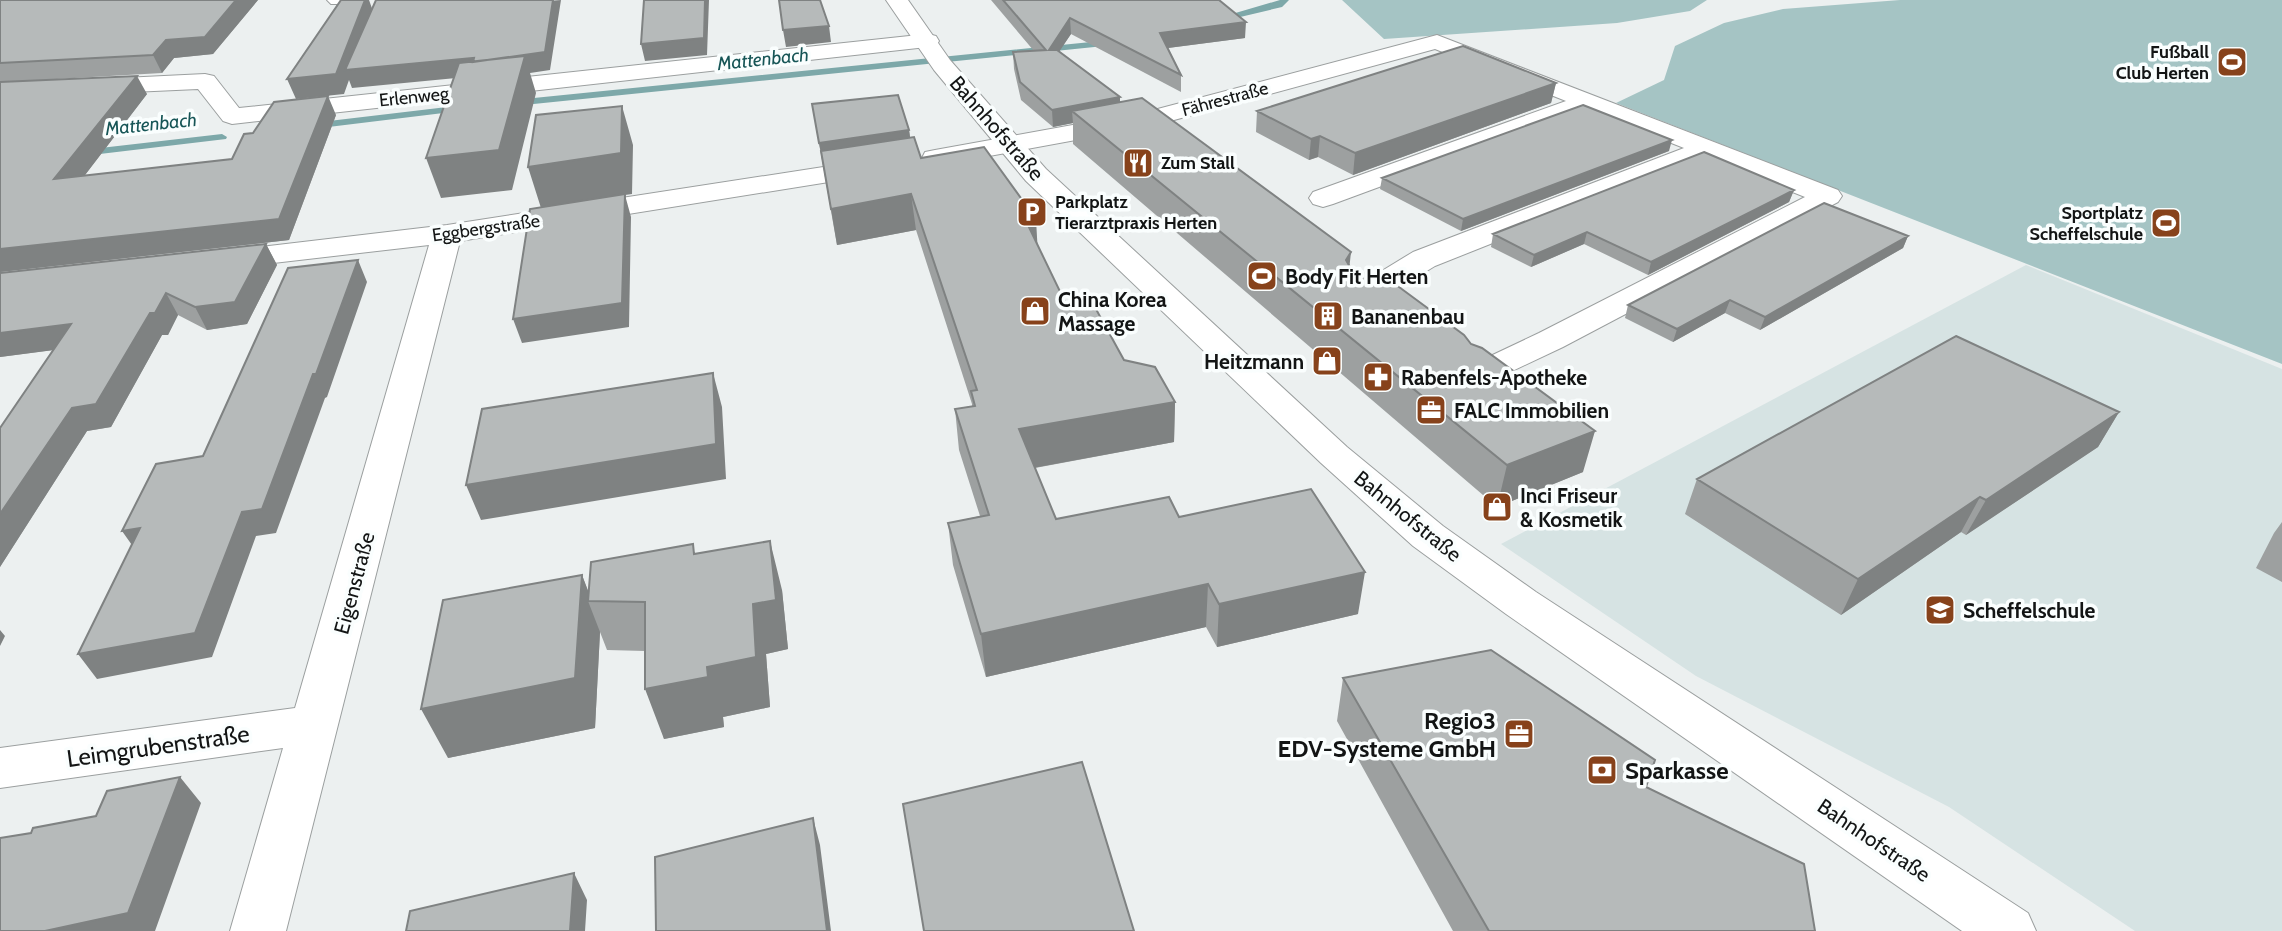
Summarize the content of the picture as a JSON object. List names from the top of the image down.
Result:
{
  "streets": {
    "street": [
      "Erlenweg",
      "Fährestraße",
      "Bahnhofstraße",
      "Eggbergstraße",
      "Eigenstraße",
      "Leimgrubenstraße"
    ]
  },
  "crossings": [
    ["Erlenweg", "Bahnhofstraße"],
    ["Fährestraße", "Bahnhofstraße"],
    ["Fährestraße", "Eggbergstraße"],
    ["Bahnhofstraße", "Eggbergstraße"],
    ["Eggbergstraße", "Eigenstraße"],
    ["Eigenstraße", "Leimgrubenstraße"]
  ],
  "water": ["Mattenbach"],
  "places": {
    "sports": ["Fußball Club Herten", "Sportplatz Scheffelschule", "Body Fit Herten"],
    "restaurant": ["Zum Stall"],
    "parking": ["Parkplatz Tierarztpraxis Herten"],
    "shop": ["China Korea Massage", "Heitzmann", "Inci Friseur & Kosmetik"],
    "building": ["Bananenbau"],
    "pharmacy": ["Rabenfels-Apotheke"],
    "office": ["FALC Immobilien", "Regio3 EDV-Systeme GmbH"],
    "school or university": ["Scheffelschule"],
    "bank": ["Sparkasse"]
  }
}
